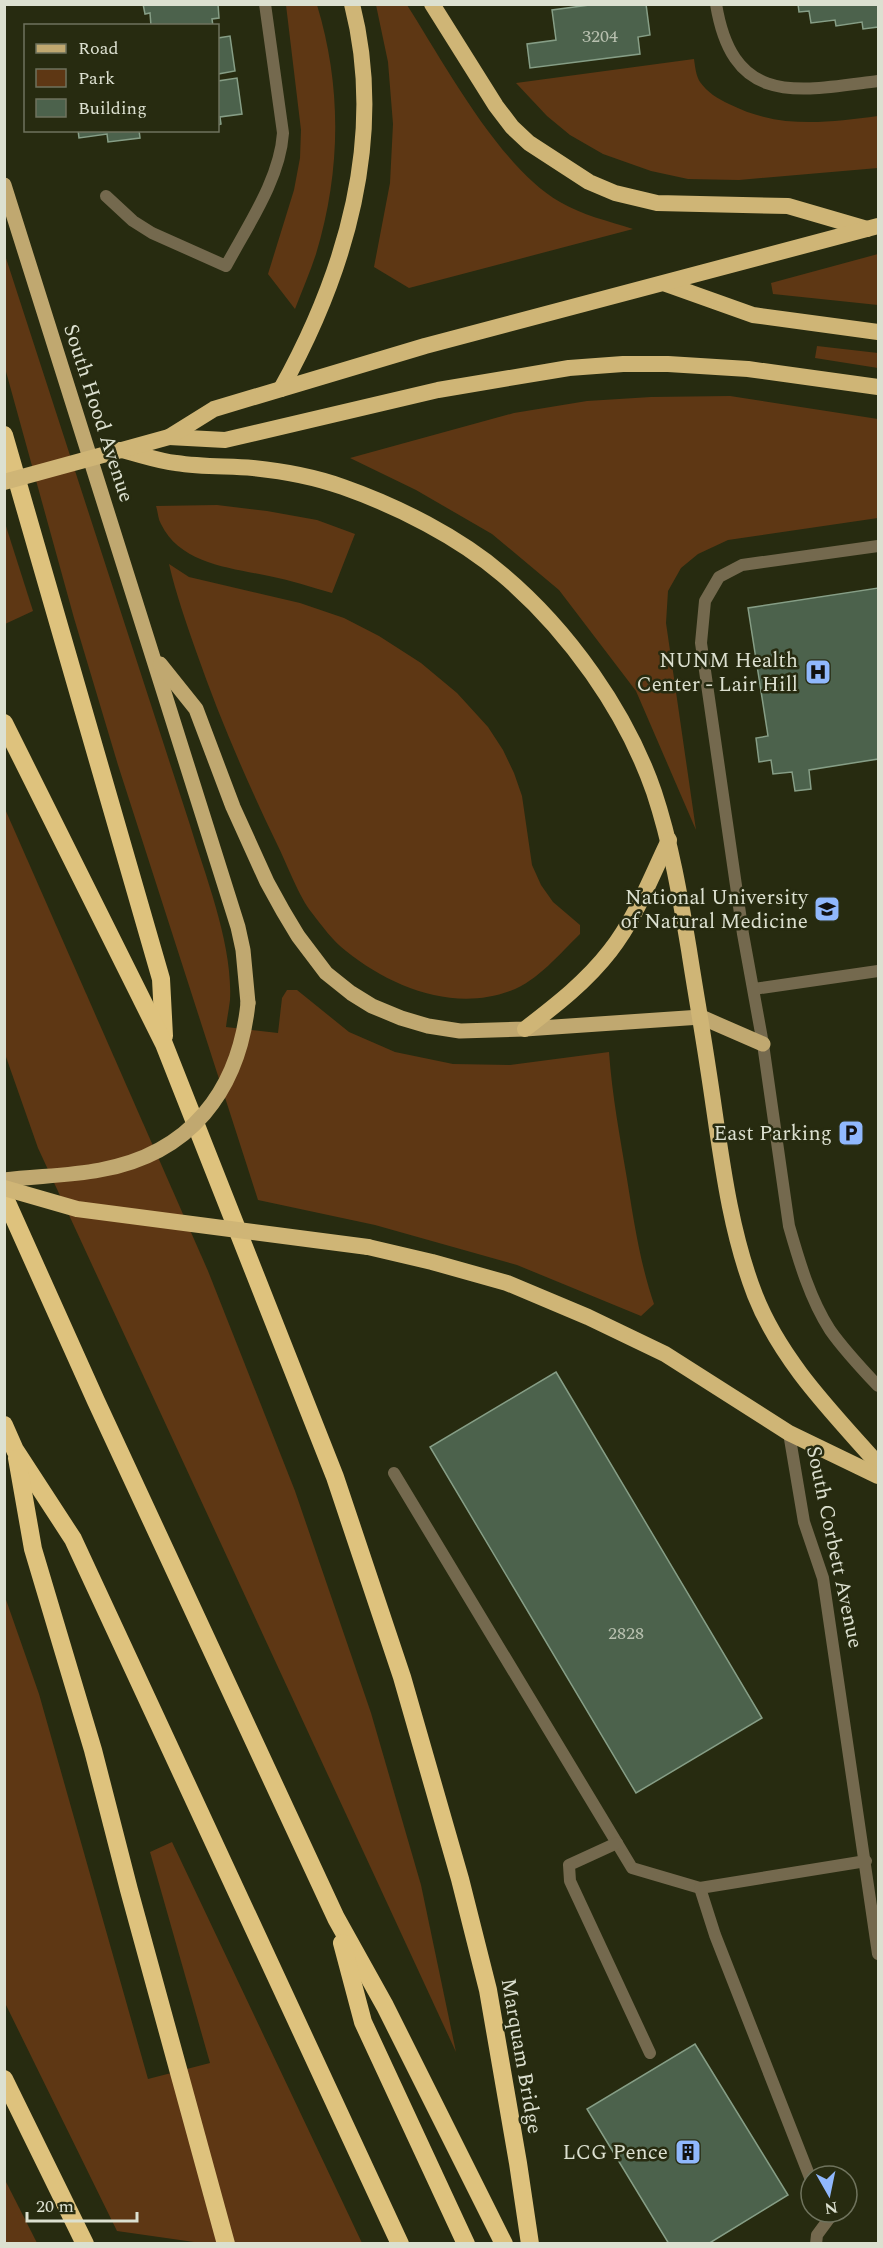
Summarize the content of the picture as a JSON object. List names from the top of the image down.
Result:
{
  "streets": {
    "highway": ["South Corbett Avenue", "Marquam Bridge"],
    "main road": ["South Hood Avenue"]
  },
  "places": {
    "hospital": ["NUNM Health Center - Lair Hill"],
    "school or university": ["National University of Natural Medicine"],
    "parking": ["East Parking"],
    "building": ["LCG Pence"]
  },
  "house_numbers": ["3204", "2828"],
  "legend": ["Road", "Park", "Building"],
  "scale_bar": "20 m",
  "north": "bottom"
}
